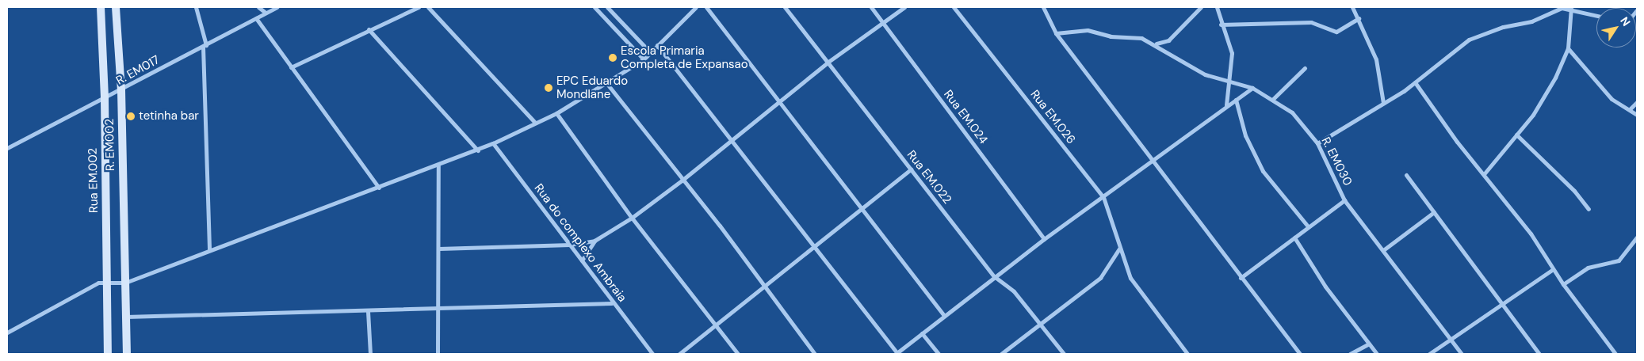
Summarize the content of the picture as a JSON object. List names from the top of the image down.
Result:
{
  "streets": {
    "street": [
      "R. EM017",
      "Rua EM.024",
      "Rua EM.026",
      "R. EM002",
      "R. EM030",
      "Rua EM.022",
      "Rua EM.002",
      "Rua do complexo Ambraia"
    ]
  },
  "crossings": [
    ["R. EM017", "R. EM002"],
    ["R. EM017", "Rua EM.002"]
  ],
  "places": ["Escola Primaria Completa de Expansao", "EPC Eduardo Mondlane", "tetinha bar"],
  "north": "top right"
}
